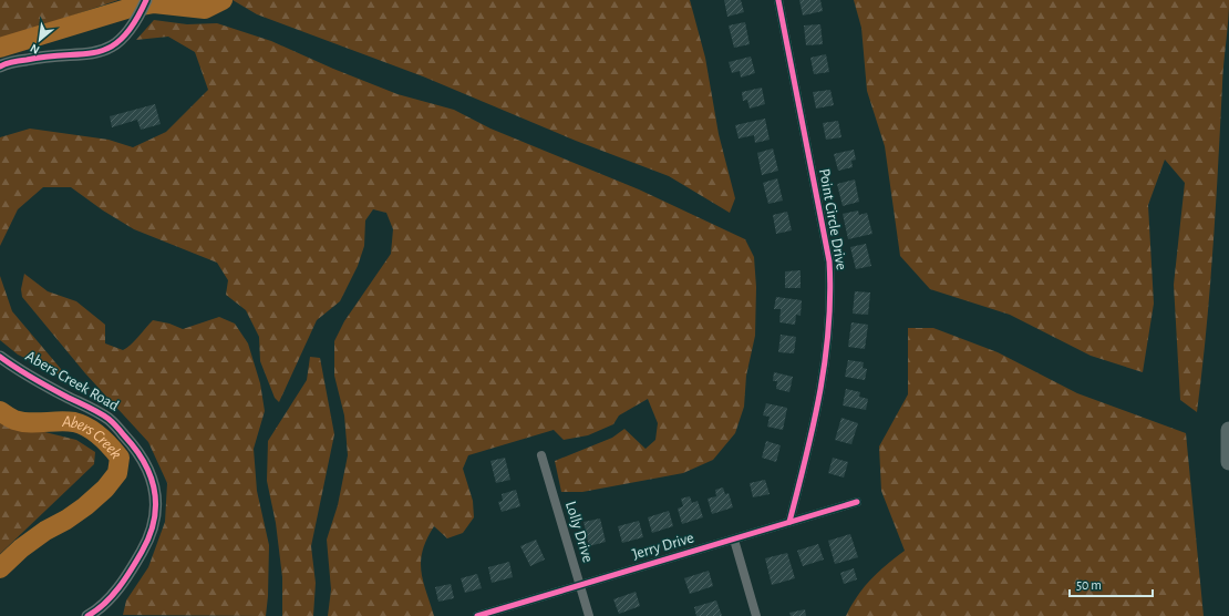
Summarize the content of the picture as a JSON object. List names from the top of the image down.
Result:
{
  "streets": {
    "street": [
      "Point Circle Drive",
      "Abers Creek Road",
      "Lolly Drive",
      "Jerry Drive"
    ]
  },
  "crossings": [
    ["Point Circle Drive", "Jerry Drive"],
    ["Lolly Drive", "Jerry Drive"]
  ],
  "water": ["Abers Creek"],
  "scale_bar": "50 m",
  "north": "bottom left"
}
